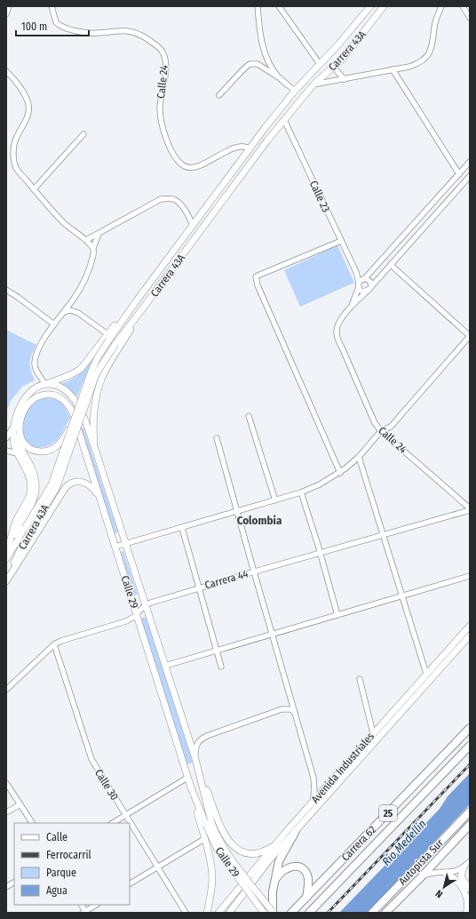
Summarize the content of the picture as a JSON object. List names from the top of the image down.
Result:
{
  "streets": {
    "highway": ["25", "Carrera 62", "Autopista Sur"],
    "main road": ["Carrera 43A", "Calle 29", "Avenida Industriales"],
    "street": [
      "Calle 24",
      "Calle 23",
      "Carrera 44",
      "Calle 30"
    ]
  },
  "crossings": [
    ["Carrera 43A", "Calle 24"],
    ["Carrera 43A", "Calle 23"],
    ["Carrera 43A", "Calle 29"],
    ["Calle 24", "Carrera 44"],
    ["Carrera 44", "Calle 29"],
    ["Carrera 44", "Calle 30"]
  ],
  "districts": ["Colombia"],
  "water": ["Río Medellín"],
  "legend": [
    "Calle",
    "Ferrocarril",
    "Parque",
    "Agua"
  ],
  "scale_bar": "100 m",
  "north": "bottom left"
}
